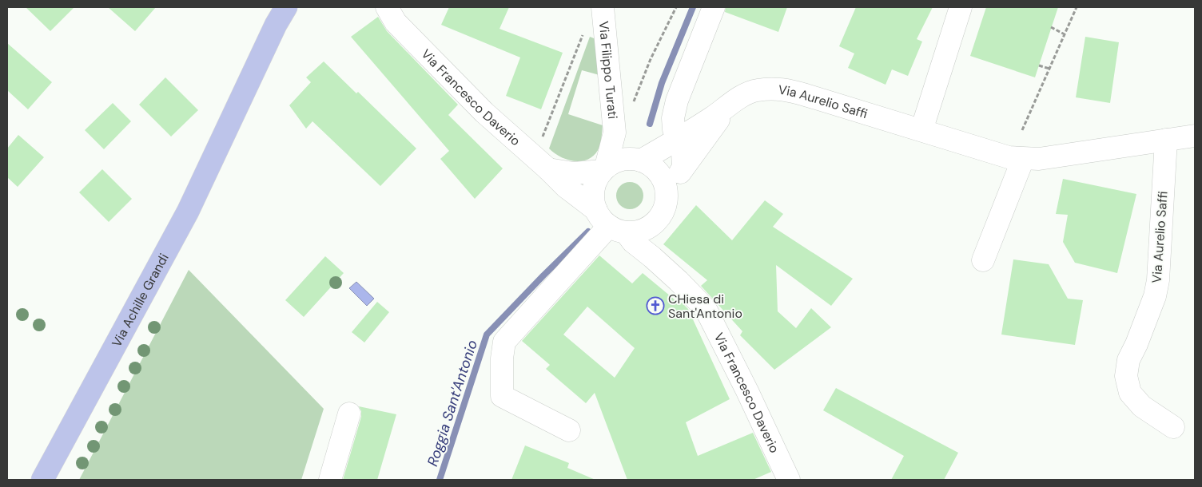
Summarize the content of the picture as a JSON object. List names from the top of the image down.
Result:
{
  "streets": {
    "main road": ["Via Achille Grandi"],
    "street": ["Via Filippo Turati", "Via Francesco Daverio", "Via Aurelio Saffi"]
  },
  "crossings": [
    ["Via Filippo Turati", "Via Francesco Daverio"],
    ["Via Filippo Turati", "Via Aurelio Saffi"],
    ["Via Francesco Daverio", "Via Aurelio Saffi"]
  ],
  "water": ["Roggia Sant'Antonio"],
  "places": {
    "church": ["CHiesa di Sant'Antonio"]
  }
}
